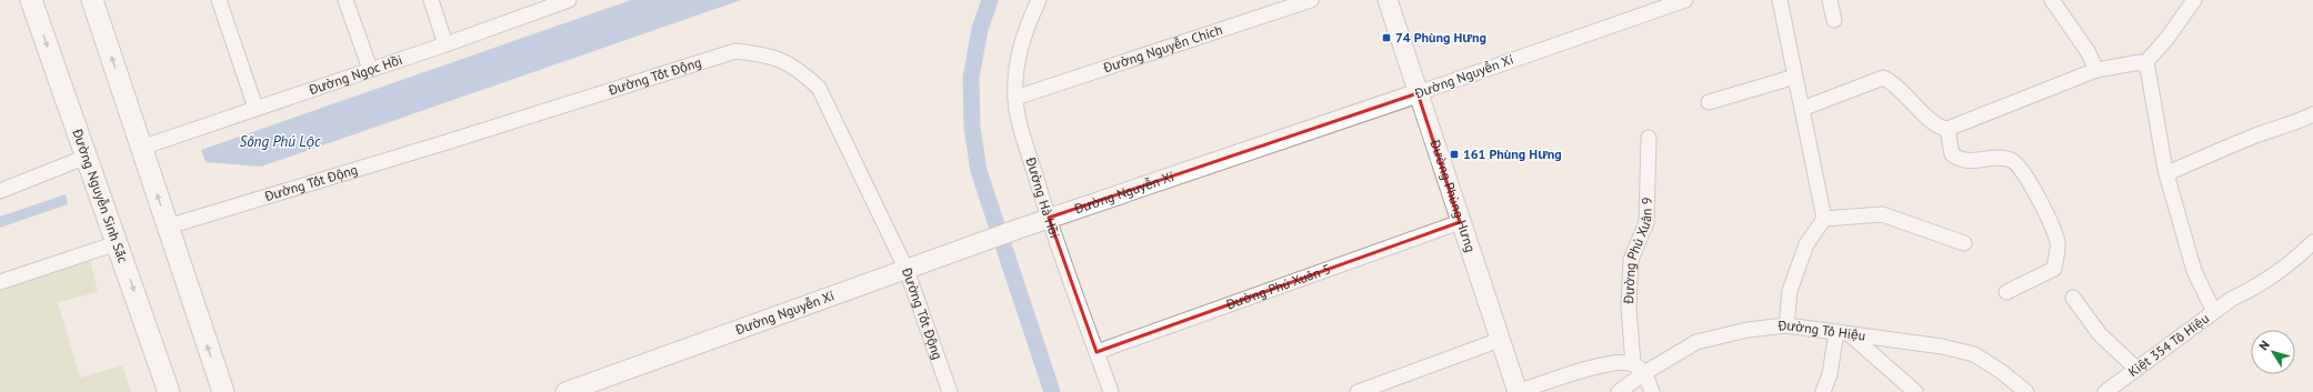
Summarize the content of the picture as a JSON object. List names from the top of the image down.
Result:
{
  "streets": {
    "main road": ["Đường Nguyễn Sinh Sắc"],
    "street": [
      "Đường Nguyễn Chích",
      "Đường Ngọc Hồi",
      "Đường Tốt Động",
      "Đường Nguyễn Xí",
      "Đường Phùng Hưng",
      "Đường Hà Hồi",
      "Đường Phú Xuân 9",
      "Đường Phú Xuân 5",
      "Đường Tô Hiệu",
      "Kiệt 354 Tô Hiệu"
    ]
  },
  "crossings": [
    ["Đường Nguyễn Chích", "Đường Hà Hồi"],
    ["Đường Tốt Động", "Đường Nguyễn Xí"],
    ["Đường Nguyễn Xí", "Đường Phùng Hưng"],
    ["Đường Nguyễn Xí", "Đường Hà Hồi"],
    ["Đường Phùng Hưng", "Đường Phú Xuân 5"],
    ["Đường Hà Hồi", "Đường Phú Xuân 5"]
  ],
  "water": ["Sông Phú Lộc"],
  "places": {
    "transit": ["74 Phùng Hưng", "161 Phùng Hưng"]
  },
  "north": "top left"
}
